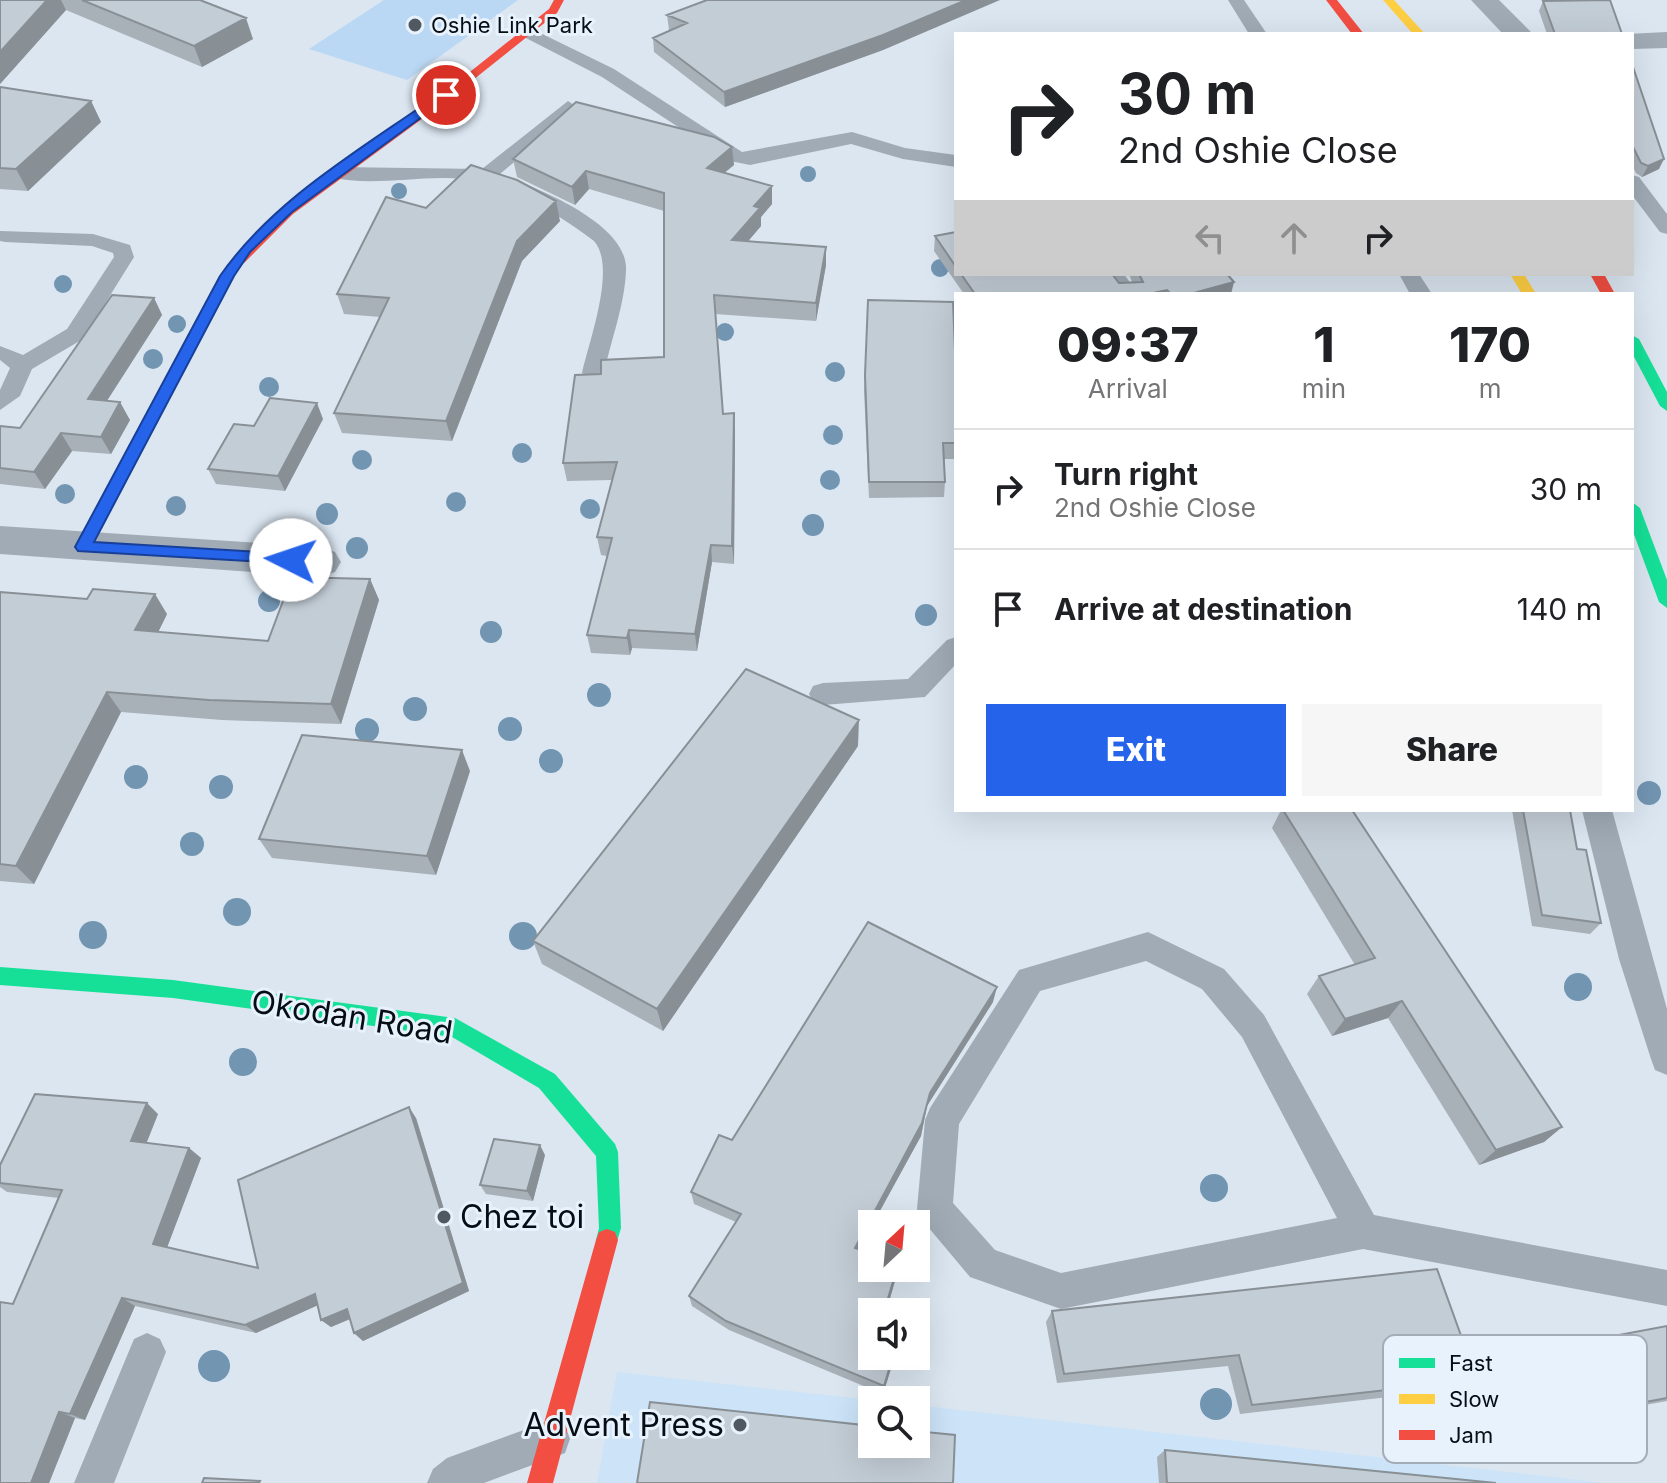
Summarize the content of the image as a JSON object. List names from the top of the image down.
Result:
{
  "streets": {
    "street": ["Okodan Road"]
  },
  "places": ["Oshie Link Park", "Chez toi", "Advent Press"],
  "legend": ["Fast", "Slow", "Jam"],
  "north": "top right",
  "page": {
    "turn": ["30 m", "2nd Oshie Close"],
    "eta": [
      "09:37",
      "Arrival",
      "1",
      "min",
      "170",
      "m"
    ],
    "list": [
      {
        "name": "Turn right",
        "note": "2nd Oshie Close",
        "value": "30 m"
      },
      {
        "name": "Arrive at destination",
        "value": "140 m"
      }
    ],
    "buttons": ["Exit", "Share"]
  }
}
